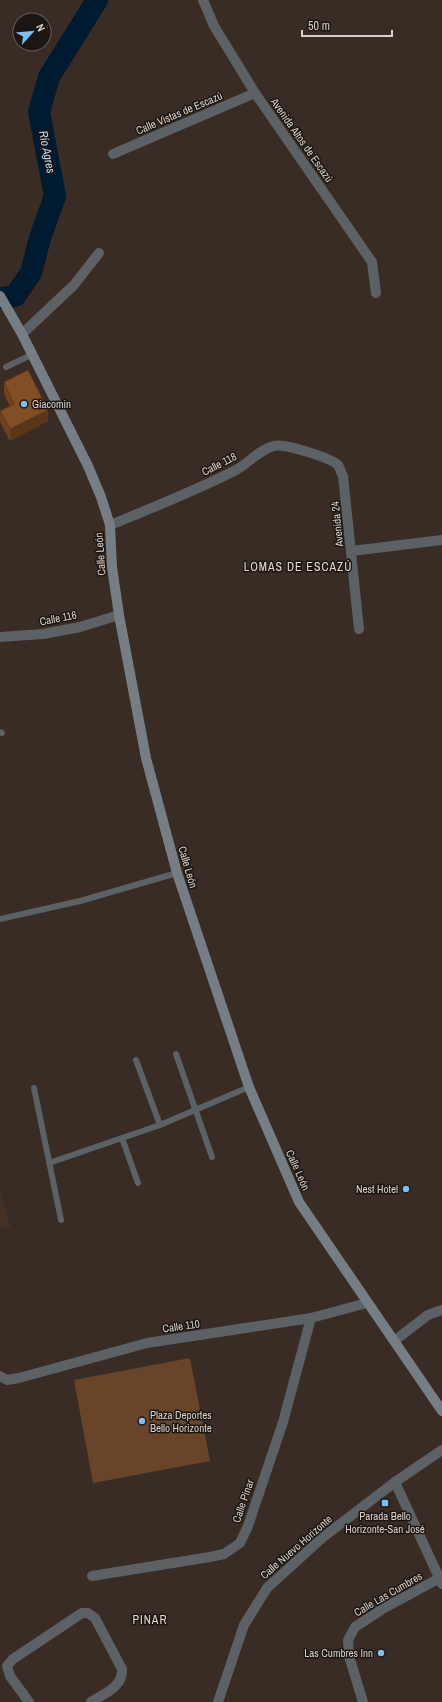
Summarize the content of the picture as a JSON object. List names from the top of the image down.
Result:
{
  "streets": {
    "main road": ["Calle León"],
    "street": [
      "Calle Vistas de Escazú",
      "Avenida Altos de Escazú",
      "Calle 118",
      "Avenida 24",
      "Calle 116",
      "Calle 110",
      "Calle Pinar",
      "Calle Nuevo Horizonte",
      "Calle Las Cumbres"
    ]
  },
  "crossings": [
    ["Calle Vistas de Escazú", "Avenida Altos de Escazú"],
    ["Calle 118", "Avenida 24"],
    ["Calle 118", "Calle León"],
    ["Calle León", "Calle 116"],
    ["Calle León", "Calle 110"],
    ["Calle 110", "Calle Pinar"]
  ],
  "districts": ["LOMAS DE ESCAZÚ", "PINAR"],
  "water": ["Río Agres"],
  "places": {
    "other": [
      "Giacomin",
      "Nest Hotel",
      "Plaza Deportes Bello Horizonte",
      "Las Cumbres Inn"
    ],
    "transit": ["Parada Bello Horizonte-San José"]
  },
  "scale_bar": "50 m",
  "north": "top right"
}
